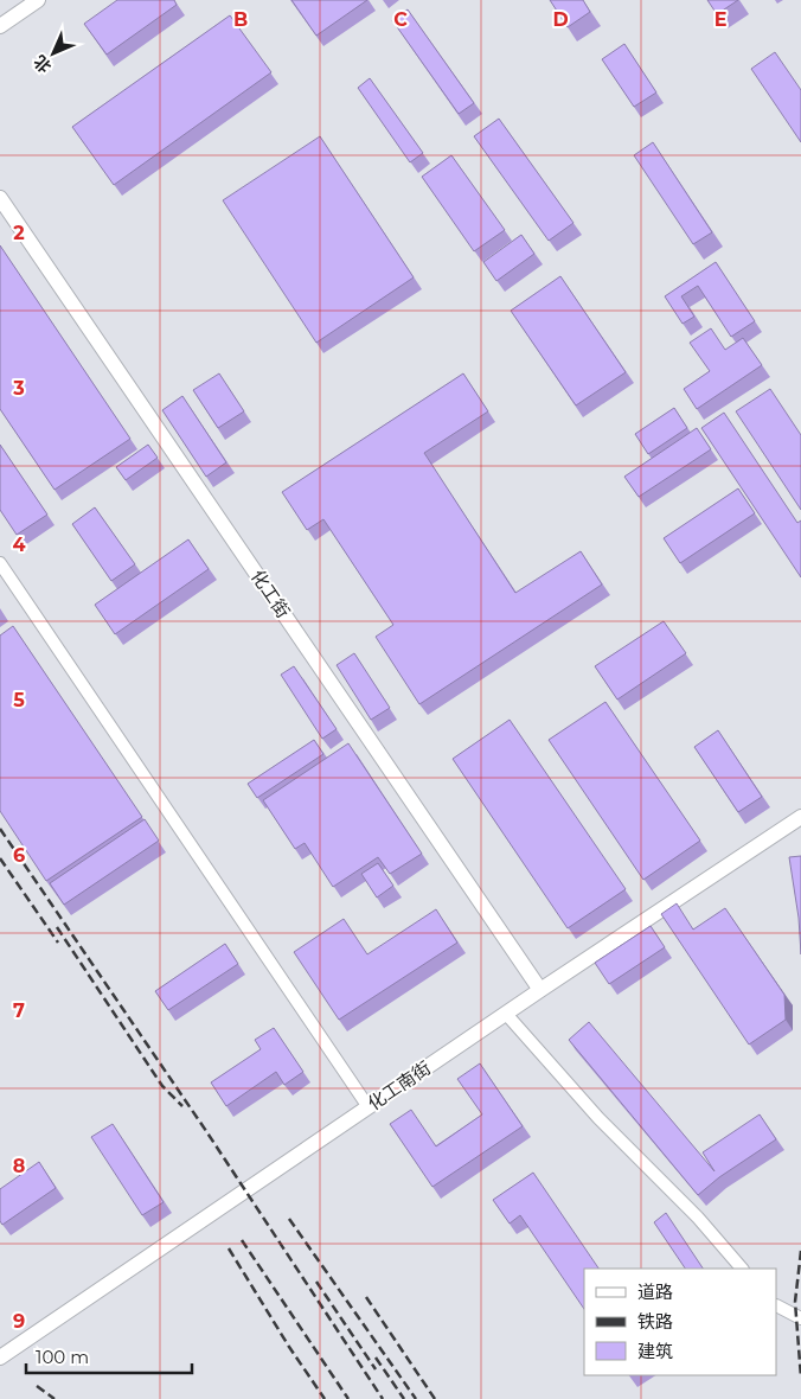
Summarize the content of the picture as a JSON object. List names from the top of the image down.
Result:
{
  "streets": {
    "street": ["化工街", "化工南街"]
  },
  "crossings": [
    ["化工街", "化工南街"]
  ],
  "legend": ["道路", "铁路", "建筑"],
  "scale_bar": "100 m",
  "north": "bottom left",
  "grid": {
    "columns": [
      "B",
      "C",
      "D",
      "E"
    ],
    "rows": [
      "2",
      "3",
      "4",
      "5",
      "6",
      "7",
      "8",
      "9"
    ]
  }
}
